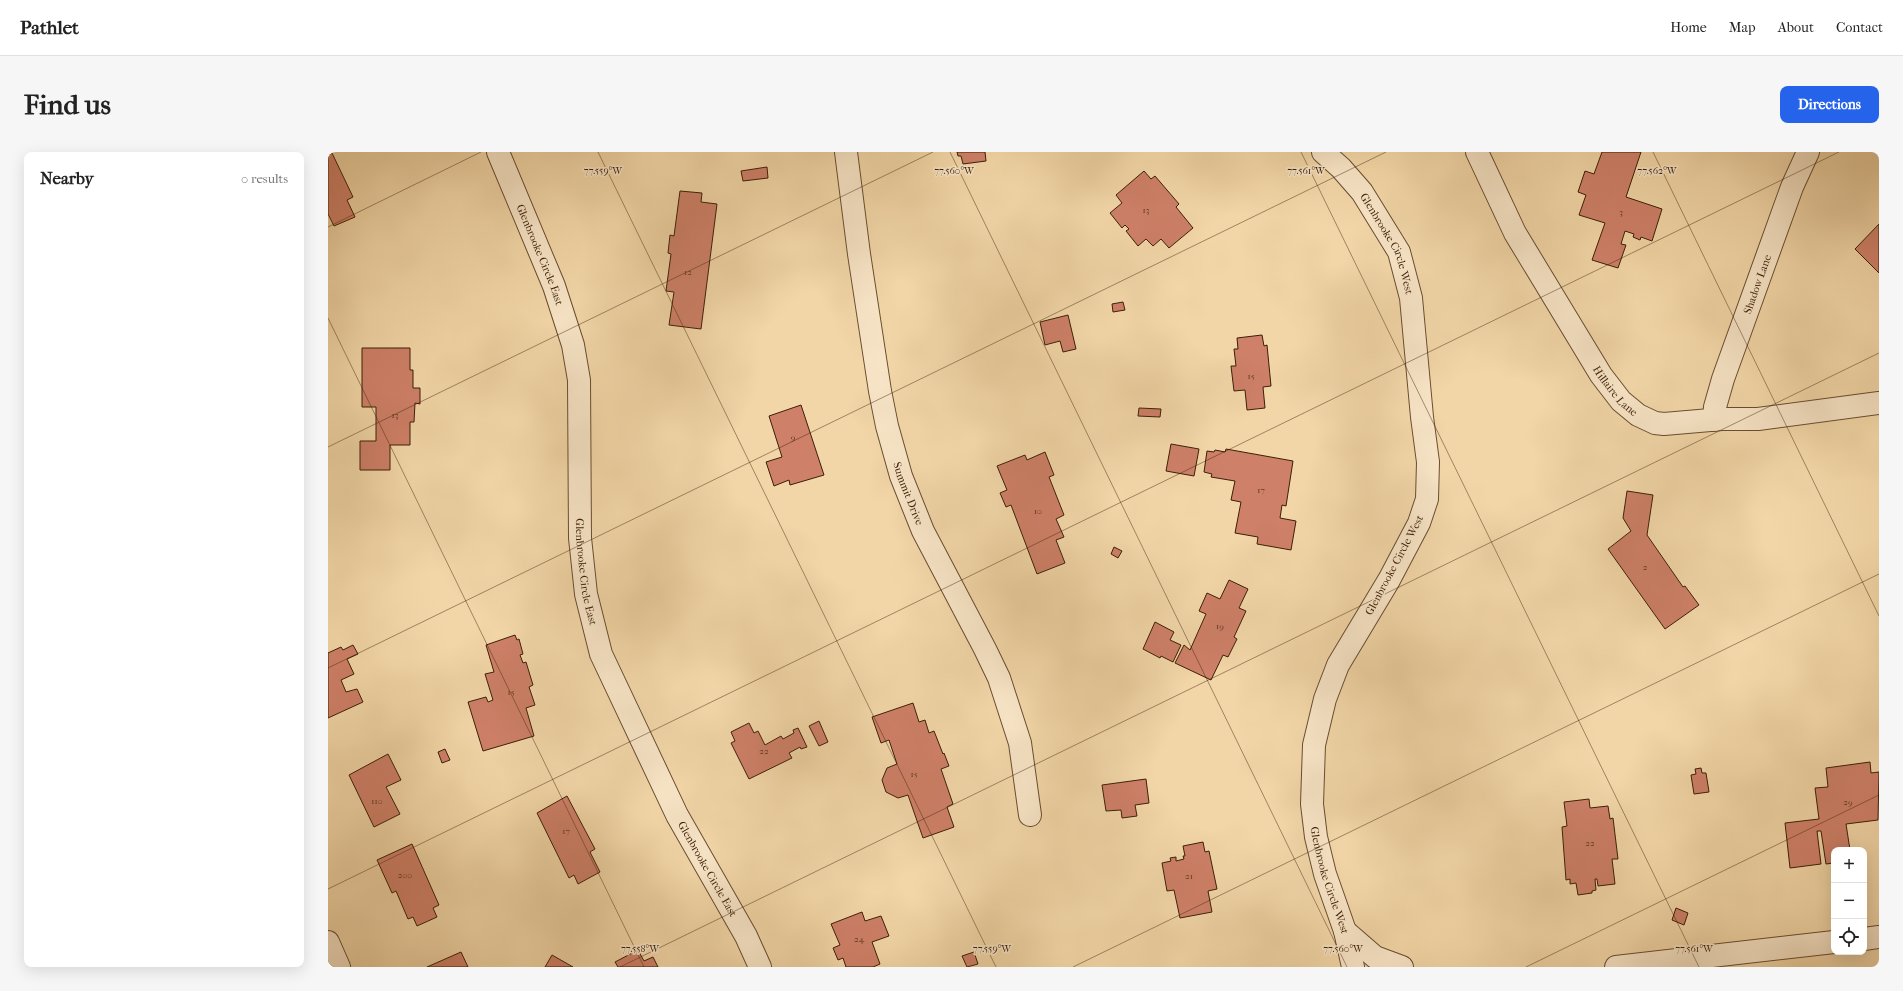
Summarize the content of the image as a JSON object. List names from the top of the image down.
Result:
{
  "streets": {
    "street": [
      "Glenbrooke Circle West",
      "Glenbrooke Circle East",
      "Shadow Lane",
      "Hillaire Lane",
      "Summit Drive"
    ]
  },
  "crossings": [
    ["Shadow Lane", "Hillaire Lane"]
  ],
  "house_numbers": [
    "13",
    "3",
    "12",
    "15",
    "13",
    "9",
    "17",
    "10",
    "2",
    "19",
    "15",
    "22",
    "15",
    "110",
    "29",
    "17",
    "22",
    "200",
    "21",
    "24"
  ],
  "page": {
    "header": "Pathlet",
    "nav": [
      "Home",
      "Map",
      "About",
      "Contact"
    ],
    "buttons": "Directions",
    "title": "Find us",
    "heading": ["Nearby", "0 results"],
    "map_buttons": ["+", "−"]
  },
  "coordinates": [
    "77.559°W",
    "77.560°W",
    "77.561°W",
    "77.562°W",
    "77.558°W"
  ]
}
